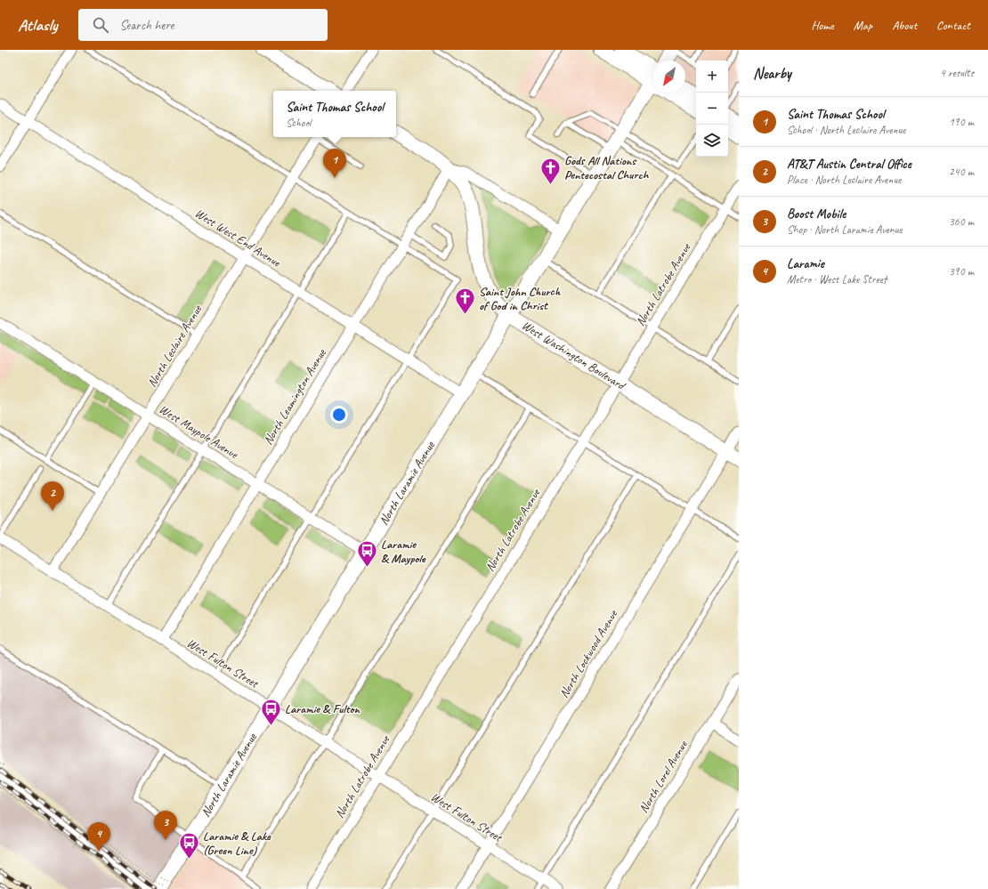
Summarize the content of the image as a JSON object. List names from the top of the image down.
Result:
{
  "streets": {
    "street": [
      "West West End Avenue",
      "North Latrobe Avenue",
      "North Leclaire Avenue",
      "West Washington Boulevard",
      "North Leamington Avenue",
      "West Maypole Avenue",
      "North Laramie Avenue",
      "North Lockwood Avenue",
      "West Fulton Street",
      "North Lorel Avenue"
    ]
  },
  "crossings": [
    ["West West End Avenue", "North Leclaire Avenue"],
    ["West West End Avenue", "North Leamington Avenue"],
    ["West West End Avenue", "North Laramie Avenue"],
    ["North Latrobe Avenue", "West Washington Boulevard"],
    ["North Latrobe Avenue", "West Fulton Street"],
    ["North Leclaire Avenue", "West Maypole Avenue"],
    ["North Leclaire Avenue", "West Fulton Street"],
    ["West Washington Boulevard", "North Leamington Avenue"],
    ["West Washington Boulevard", "North Laramie Avenue"],
    ["West Washington Boulevard", "North Lockwood Avenue"],
    ["North Leamington Avenue", "West Maypole Avenue"],
    ["North Leamington Avenue", "West Fulton Street"],
    ["West Maypole Avenue", "North Laramie Avenue"],
    ["North Laramie Avenue", "West Fulton Street"],
    ["North Lockwood Avenue", "West Fulton Street"]
  ],
  "places": {
    "church": ["Gods All Nations Pentecostal Church", "Saint John Church of God in Christ"],
    "bus stop": ["Laramie & Maypole", "Laramie & Fulton", "Laramie & Lake (Green Line)"]
  },
  "north": "bottom left",
  "page": {
    "header": "Atlasly",
    "search": "Search here",
    "nav": [
      "Home",
      "Map",
      "About",
      "Contact"
    ],
    "heading": ["Nearby", "4 results"],
    "map_buttons": ["+", "−"],
    "popup": ["Saint Thomas School", "School"],
    "list": [
      {
        "mark": "1",
        "name": "Saint Thomas School",
        "note": "School · North Leclaire Avenue",
        "value": "190 m"
      },
      {
        "mark": "2",
        "name": "AT&T Austin Central Office",
        "note": "Place · North Leclaire Avenue",
        "value": "240 m"
      },
      {
        "mark": "3",
        "name": "Boost Mobile",
        "note": "Shop · North Laramie Avenue",
        "value": "360 m"
      },
      {
        "mark": "4",
        "name": "Laramie",
        "note": "Metro · West Lake Street",
        "value": "390 m"
      }
    ],
    "pins": [
      "1",
      "2",
      "3",
      "4"
    ]
  }
}
